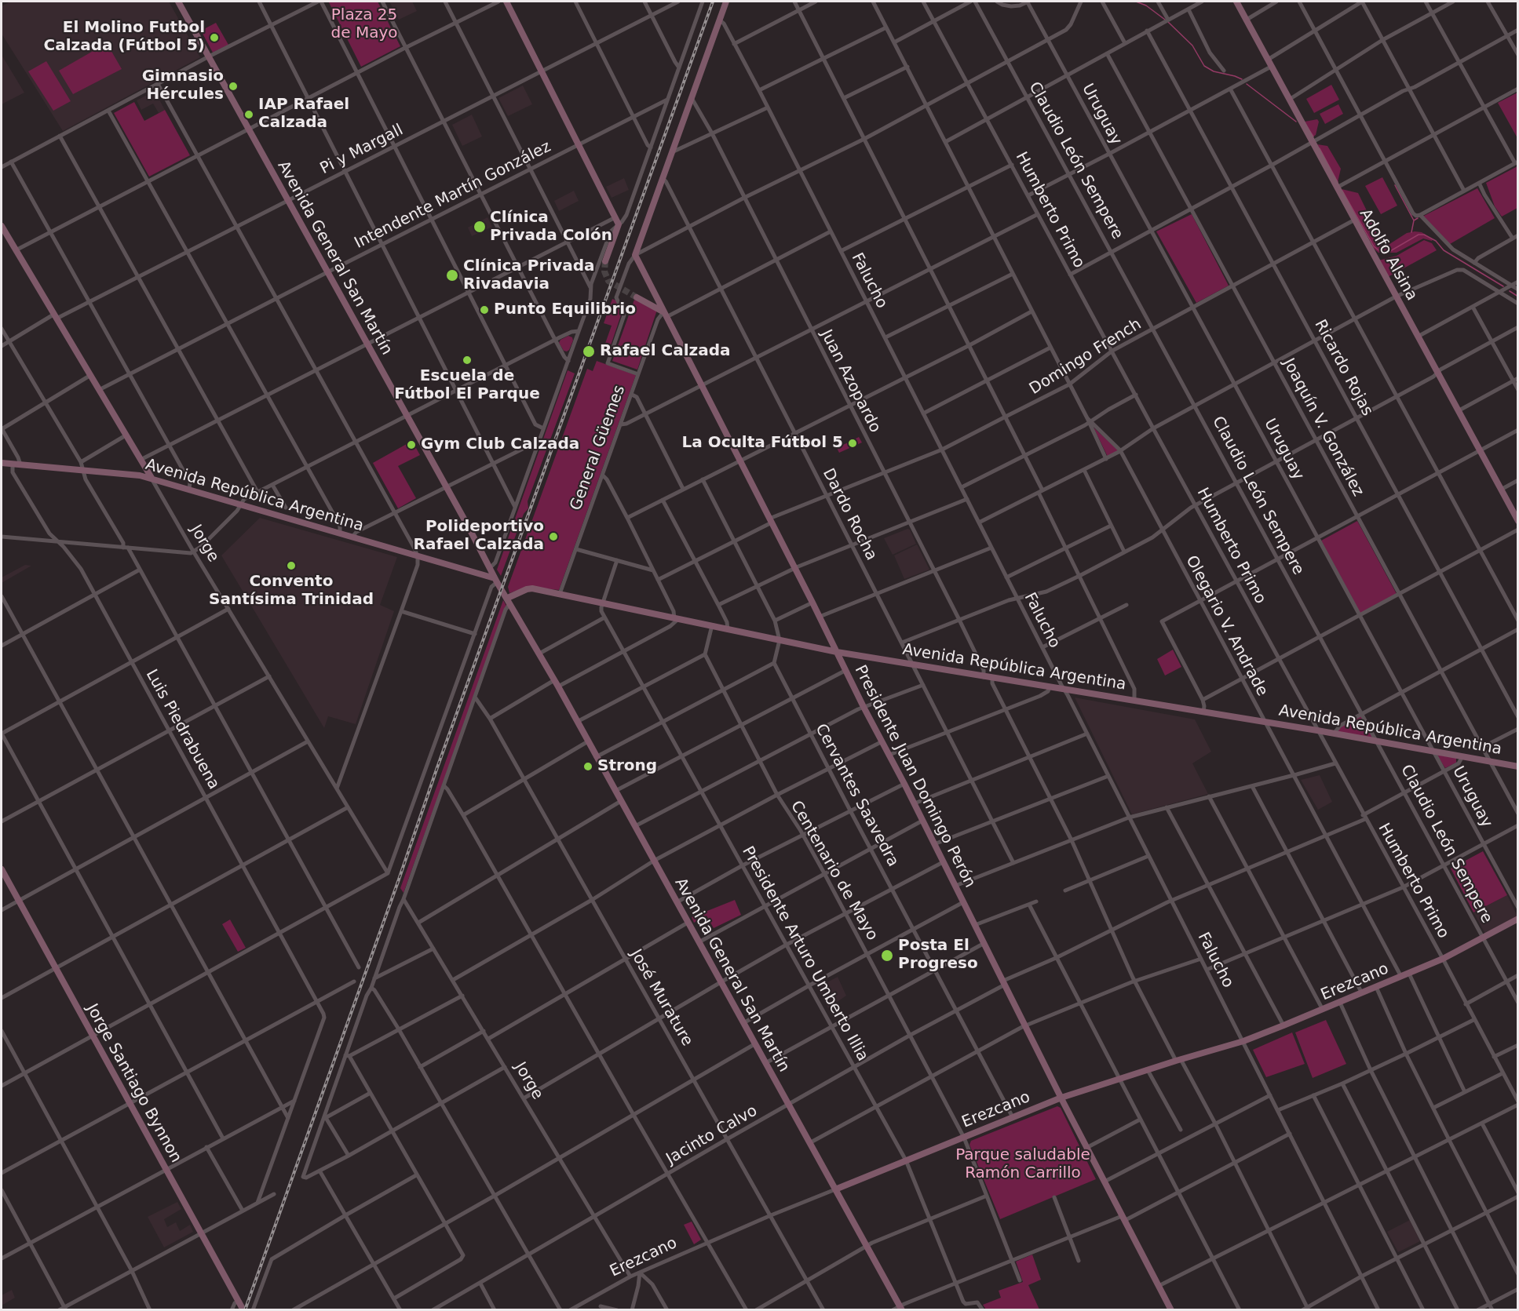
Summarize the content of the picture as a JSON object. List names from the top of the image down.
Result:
{
  "streets": {
    "street": [
      "Uruguay",
      "Pi y Margall",
      "Claudio León Sempere",
      "Intendente Martín González",
      "Humberto Primo",
      "Adolfo Alsina",
      "Avenida General San Martín",
      "Falucho",
      "Domingo French",
      "Ricardo Rojas",
      "Juan Azopardo",
      "Joaquín V. González",
      "General Güemes",
      "Avenida República Argentina",
      "Dardo Rocha",
      "Jorge",
      "Olegario V. Andrade",
      "Luis Piedrabuena",
      "Presidente Juan Domingo Perón",
      "Cervantes Saavedra",
      "Centenario de Mayo",
      "Presidente Arturo Umberto Illia",
      "Erezcano",
      "José Murature",
      "Jorge Santiago Bynnon",
      "Jacinto Calvo"
    ]
  },
  "crossings": [
    ["Uruguay", "Domingo French"],
    ["Uruguay", "Avenida República Argentina"],
    ["Uruguay", "Jacinto Calvo"],
    ["Pi y Margall", "Avenida General San Martín"],
    ["Pi y Margall", "Jorge"],
    ["Claudio León Sempere", "Domingo French"],
    ["Claudio León Sempere", "Avenida República Argentina"],
    ["Claudio León Sempere", "Erezcano"],
    ["Claudio León Sempere", "Jacinto Calvo"],
    ["Intendente Martín González", "Avenida General San Martín"],
    ["Intendente Martín González", "Jorge"],
    ["Humberto Primo", "Domingo French"],
    ["Humberto Primo", "Avenida República Argentina"],
    ["Humberto Primo", "Erezcano"],
    ["Humberto Primo", "Jacinto Calvo"],
    ["Adolfo Alsina", "Domingo French"],
    ["Avenida General San Martín", "Avenida República Argentina"],
    ["Avenida General San Martín", "Erezcano"],
    ["Avenida General San Martín", "Jacinto Calvo"],
    ["Falucho", "Domingo French"],
    ["Falucho", "Avenida República Argentina"],
    ["Falucho", "Erezcano"],
    ["Falucho", "Jacinto Calvo"],
    ["Domingo French", "Ricardo Rojas"],
    ["Domingo French", "Juan Azopardo"],
    ["Domingo French", "Joaquín V. González"],
    ["Domingo French", "Dardo Rocha"],
    ["Domingo French", "Olegario V. Andrade"],
    ["Domingo French", "Presidente Juan Domingo Perón"],
    ["Juan Azopardo", "Avenida República Argentina"],
    ["Joaquín V. González", "Avenida República Argentina"],
    ["General Güemes", "Avenida República Argentina"],
    ["General Güemes", "Presidente Juan Domingo Perón"],
    ["Avenida República Argentina", "Dardo Rocha"],
    ["Avenida República Argentina", "Jorge"],
    ["Avenida República Argentina", "Olegario V. Andrade"],
    ["Avenida República Argentina", "Luis Piedrabuena"],
    ["Avenida República Argentina", "Presidente Juan Domingo Perón"],
    ["Avenida República Argentina", "Presidente Arturo Umberto Illia"],
    ["Avenida República Argentina", "Jacinto Calvo"],
    ["Jorge", "Erezcano"],
    ["Jorge", "Jacinto Calvo"],
    ["Olegario V. Andrade", "Erezcano"],
    ["Olegario V. Andrade", "Jacinto Calvo"],
    ["Presidente Juan Domingo Perón", "Erezcano"],
    ["Presidente Juan Domingo Perón", "Jacinto Calvo"],
    ["Cervantes Saavedra", "Erezcano"],
    ["Cervantes Saavedra", "Jacinto Calvo"],
    ["Centenario de Mayo", "Erezcano"],
    ["Centenario de Mayo", "Jacinto Calvo"],
    ["Presidente Arturo Umberto Illia", "Erezcano"],
    ["Presidente Arturo Umberto Illia", "Jacinto Calvo"],
    ["Erezcano", "José Murature"],
    ["José Murature", "Jacinto Calvo"]
  ],
  "parks": ["Plaza 25 de Mayo", "Parque saludable Ramón Carrillo"],
  "places": [
    "El Molino Futbol Calzada (Fútbol 5)",
    "Gimnasio Hércules",
    "IAP Rafael Calzada",
    "Clínica Privada Colón",
    "Clínica Privada Rivadavia",
    "Punto Equilibrio",
    "Rafael Calzada",
    "Escuela de Fútbol El Parque",
    "La Oculta Fútbol 5",
    "Gym Club Calzada",
    "Polideportivo Rafael Calzada",
    "Convento Santísima Trinidad",
    "Strong",
    "Posta El Progreso"
  ]
}
